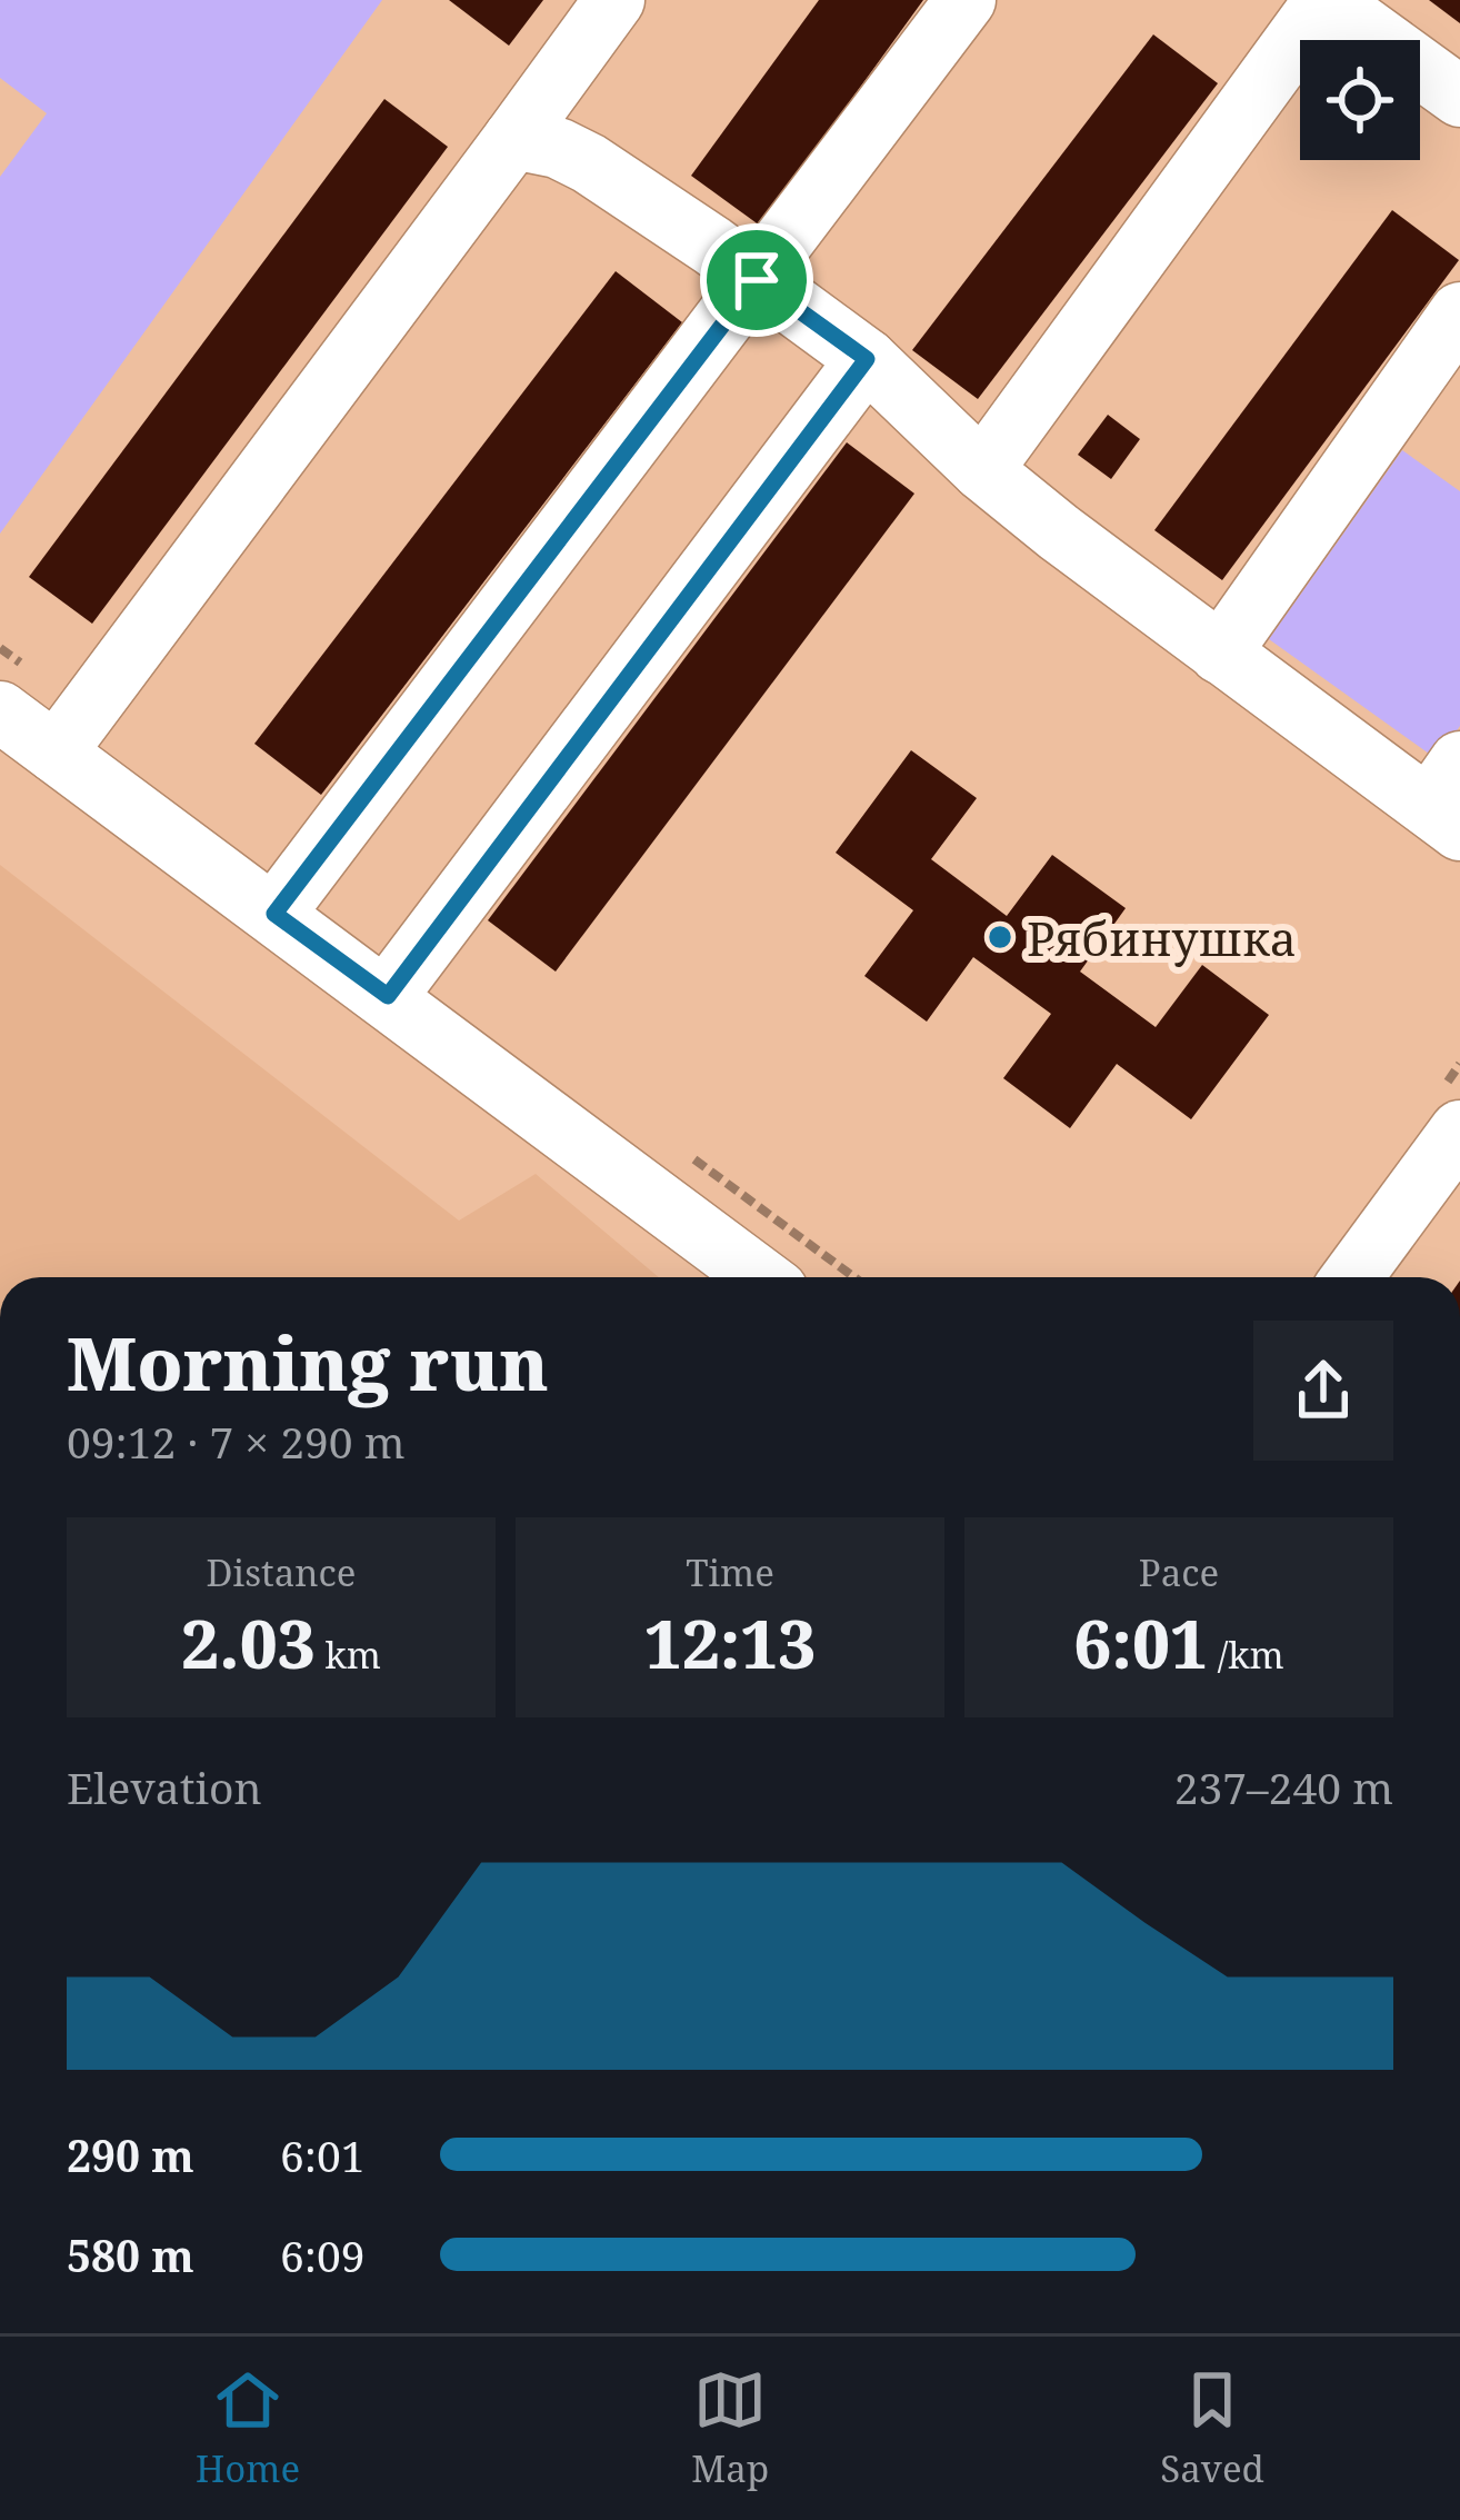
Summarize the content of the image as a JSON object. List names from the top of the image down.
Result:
{
  "places": ["Рябинушка"],
  "page": {
    "heading": ["Morning run", "09:12 · 7 × 290 m"],
    "stats": [
      ["Distance", "2.03 km"],
      ["Time", "12:13"],
      ["Pace", "6:01 /km"]
    ],
    "chart": ["Elevation", "237–240 m"],
    "list": [
      {
        "name": "290 m",
        "note": "6:01"
      },
      {
        "name": "580 m",
        "note": "6:09"
      }
    ],
    "tabs": ["Home", "Map", "Saved"]
  }
}
